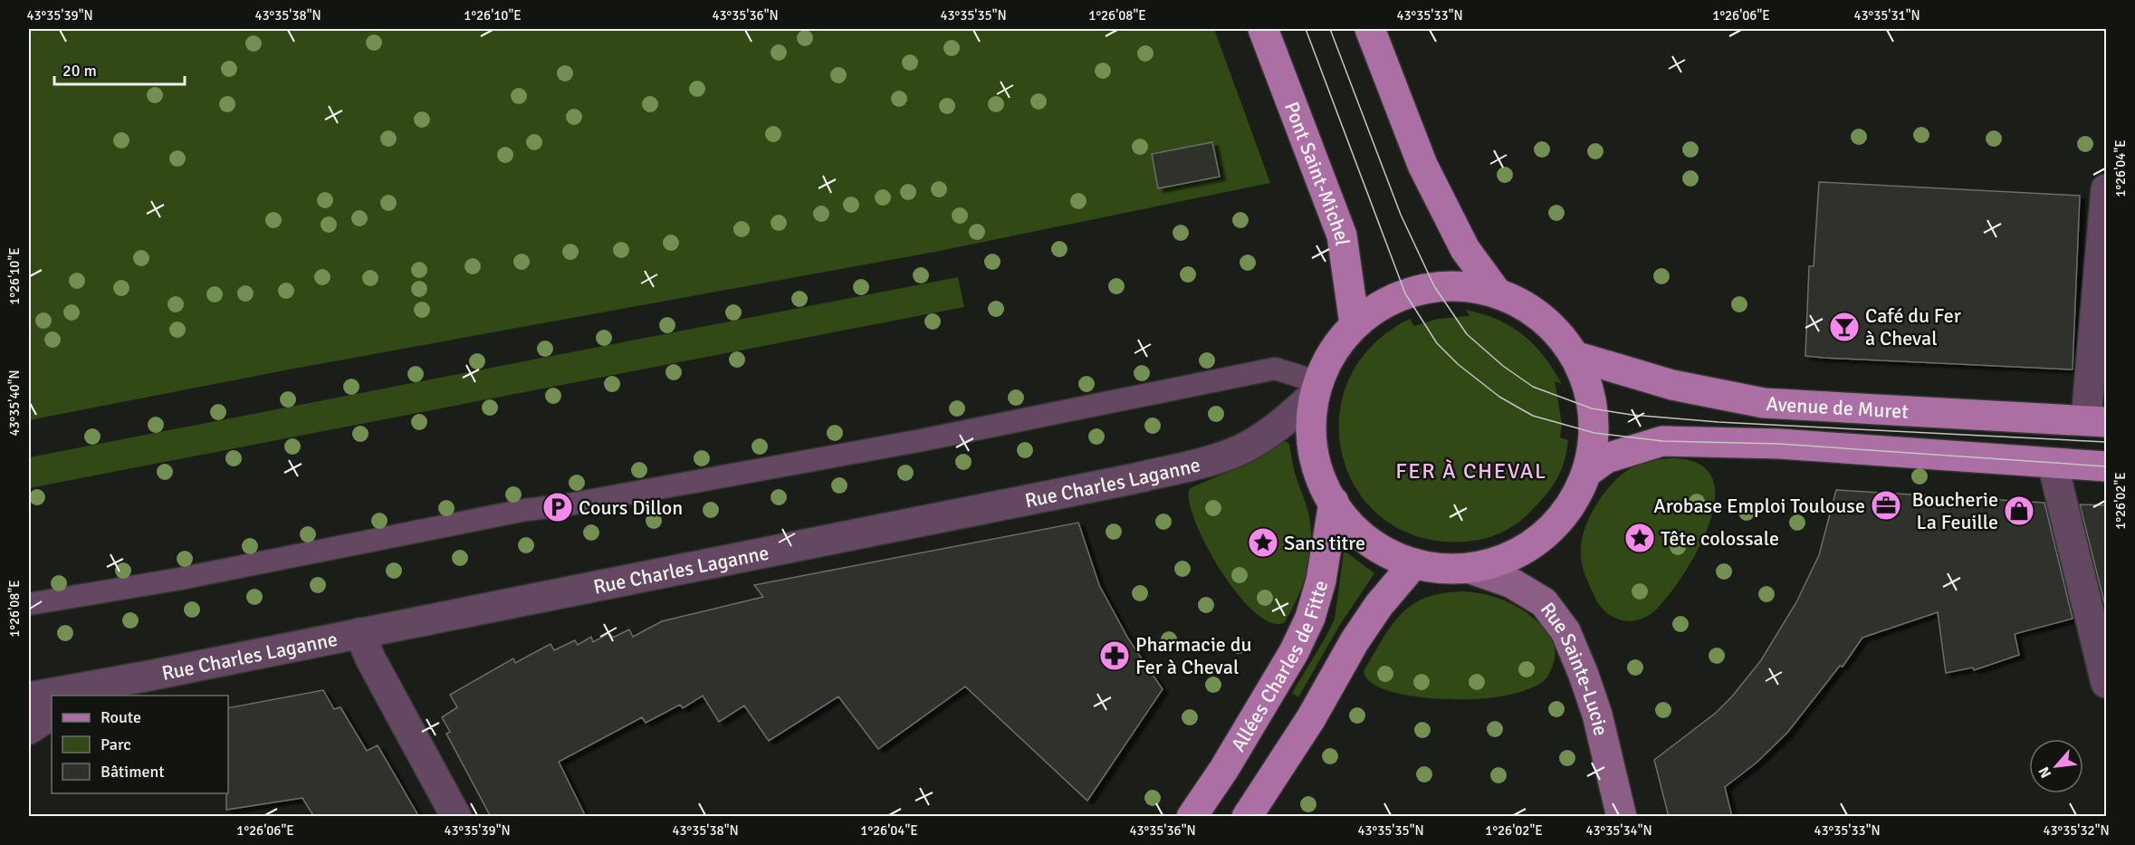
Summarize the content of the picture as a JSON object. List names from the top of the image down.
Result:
{
  "streets": {
    "main road": ["Pont Saint-Michel", "Avenue de Muret", "Allées Charles de Fitte"],
    "street": ["Rue Charles Laganne", "Rue Sainte-Lucie"]
  },
  "districts": ["FER À CHEVAL"],
  "places": {
    "bar": ["Café du Fer à Cheval"],
    "office": ["Arobase Emploi Toulouse"],
    "parking": ["Cours Dillon"],
    "shop": ["Boucherie La Feuille"],
    "place": ["Tête colossale", "Sans titre"],
    "pharmacy": ["Pharmacie du Fer à Cheval"]
  },
  "legend": ["Route", "Parc", "Bâtiment"],
  "scale_bar": "20 m",
  "north": "bottom left",
  "coordinates": [
    "43°35'39\"N",
    "43°35'38\"N",
    "1°26'10\"E",
    "43°35'36\"N",
    "43°35'35\"N",
    "1°26'08\"E",
    "43°35'33\"N",
    "1°26'06\"E",
    "43°35'31\"N",
    "1°26'04\"E",
    "43°35'40\"N",
    "1°26'02\"E",
    "43°35'34\"N",
    "43°35'32\"N"
  ]
}
